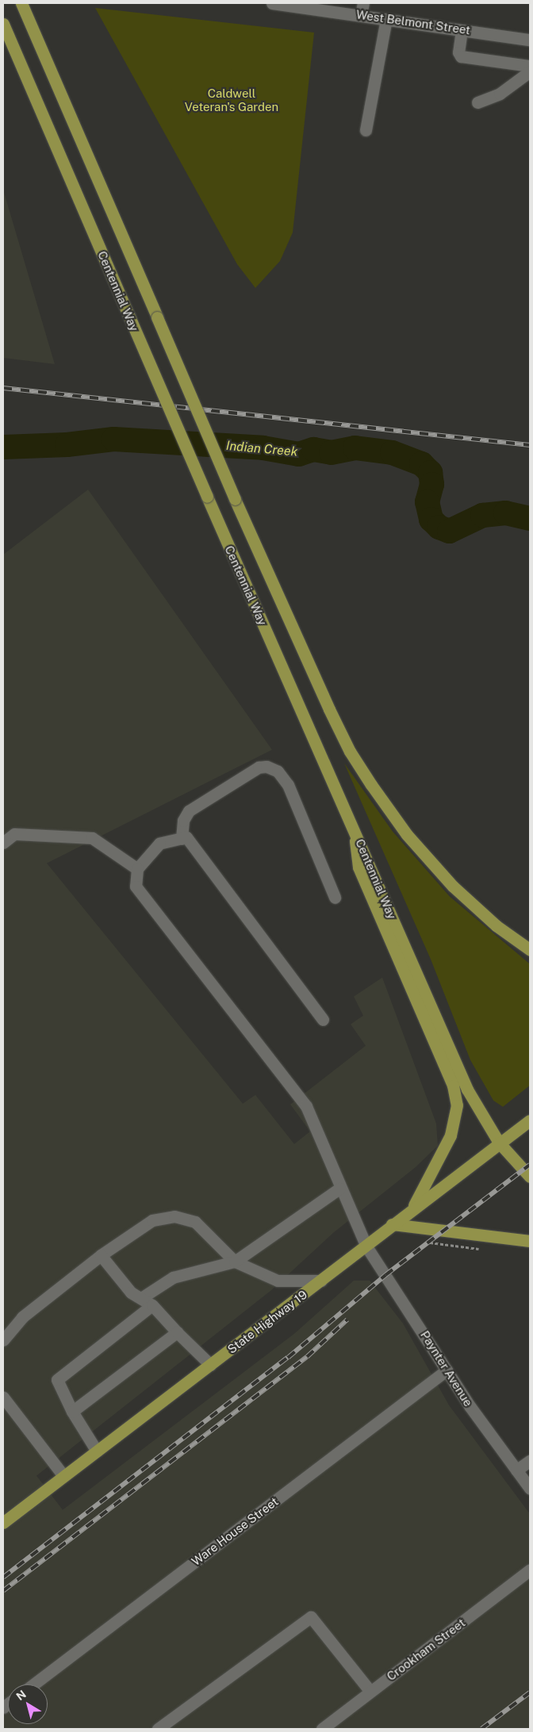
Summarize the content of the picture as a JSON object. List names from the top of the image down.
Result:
{
  "streets": {
    "main road": ["Centennial Way", "State Highway 19"],
    "street": [
      "West Belmont Street",
      "Paynter Avenue",
      "Ware House Street",
      "Crookham Street"
    ]
  },
  "crossings": [
    ["Centennial Way", "State Highway 19"],
    ["State Highway 19", "Paynter Avenue"],
    ["Paynter Avenue", "Ware House Street"]
  ],
  "water": ["Indian Creek"],
  "parks": ["Caldwell Veteran's Garden"],
  "north": "top left"
}
